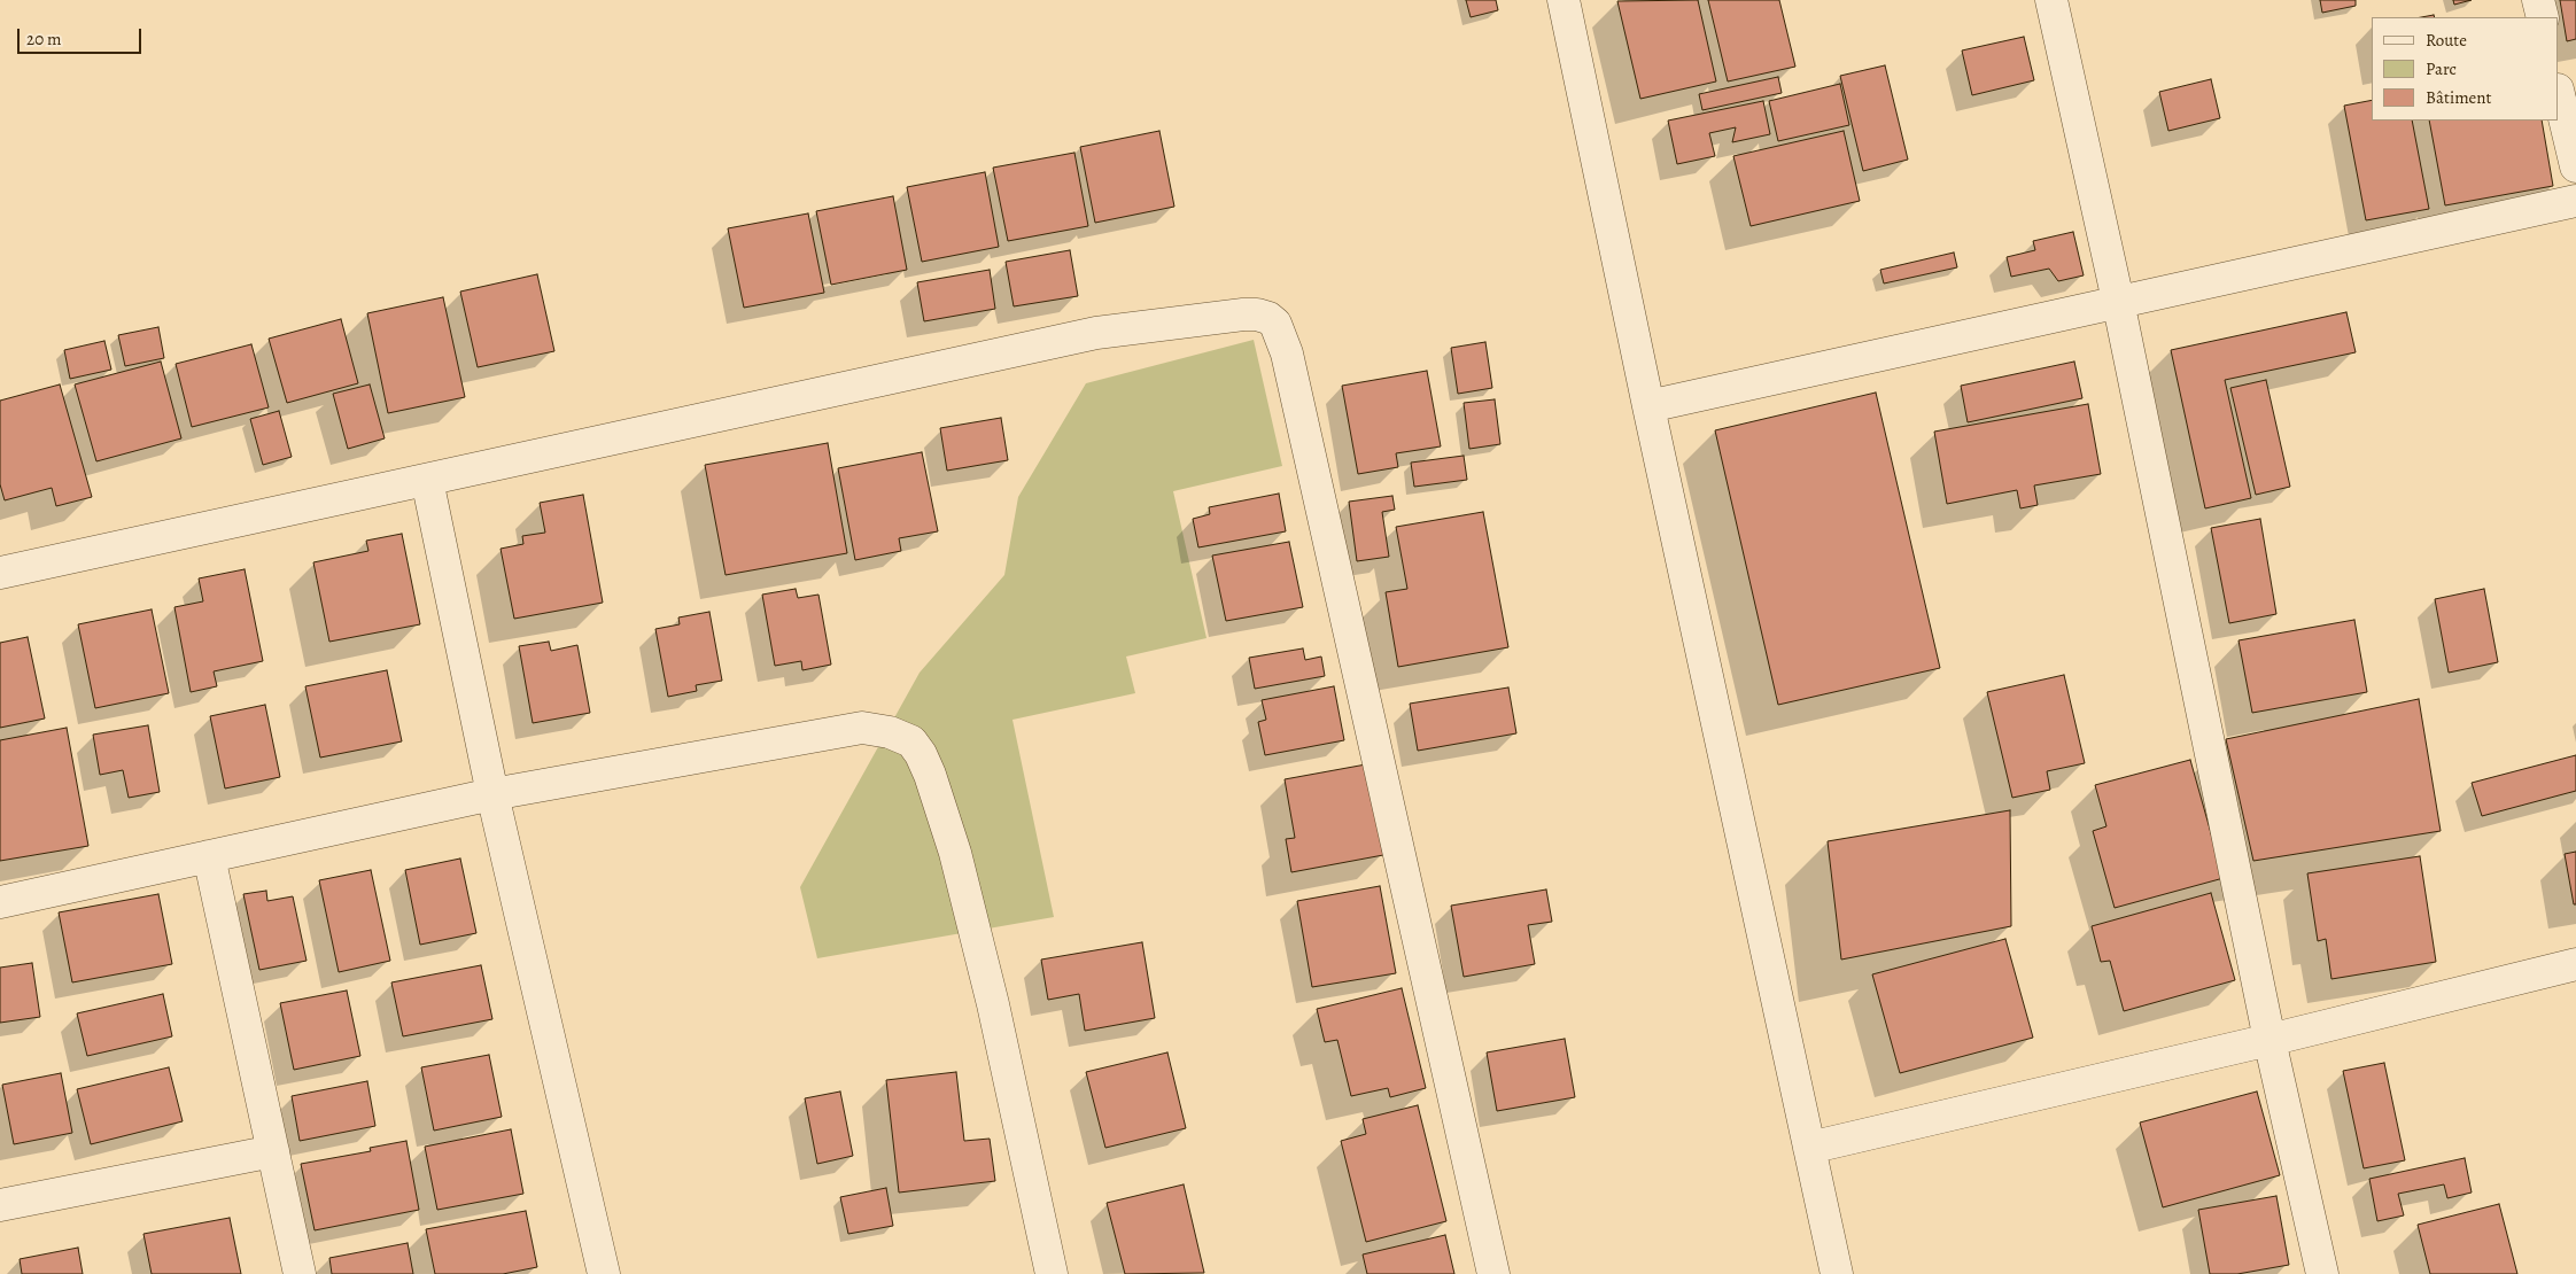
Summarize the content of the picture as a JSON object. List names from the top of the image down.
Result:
{
  "legend": ["Route", "Parc", "Bâtiment"],
  "scale_bar": "20 m"
}
